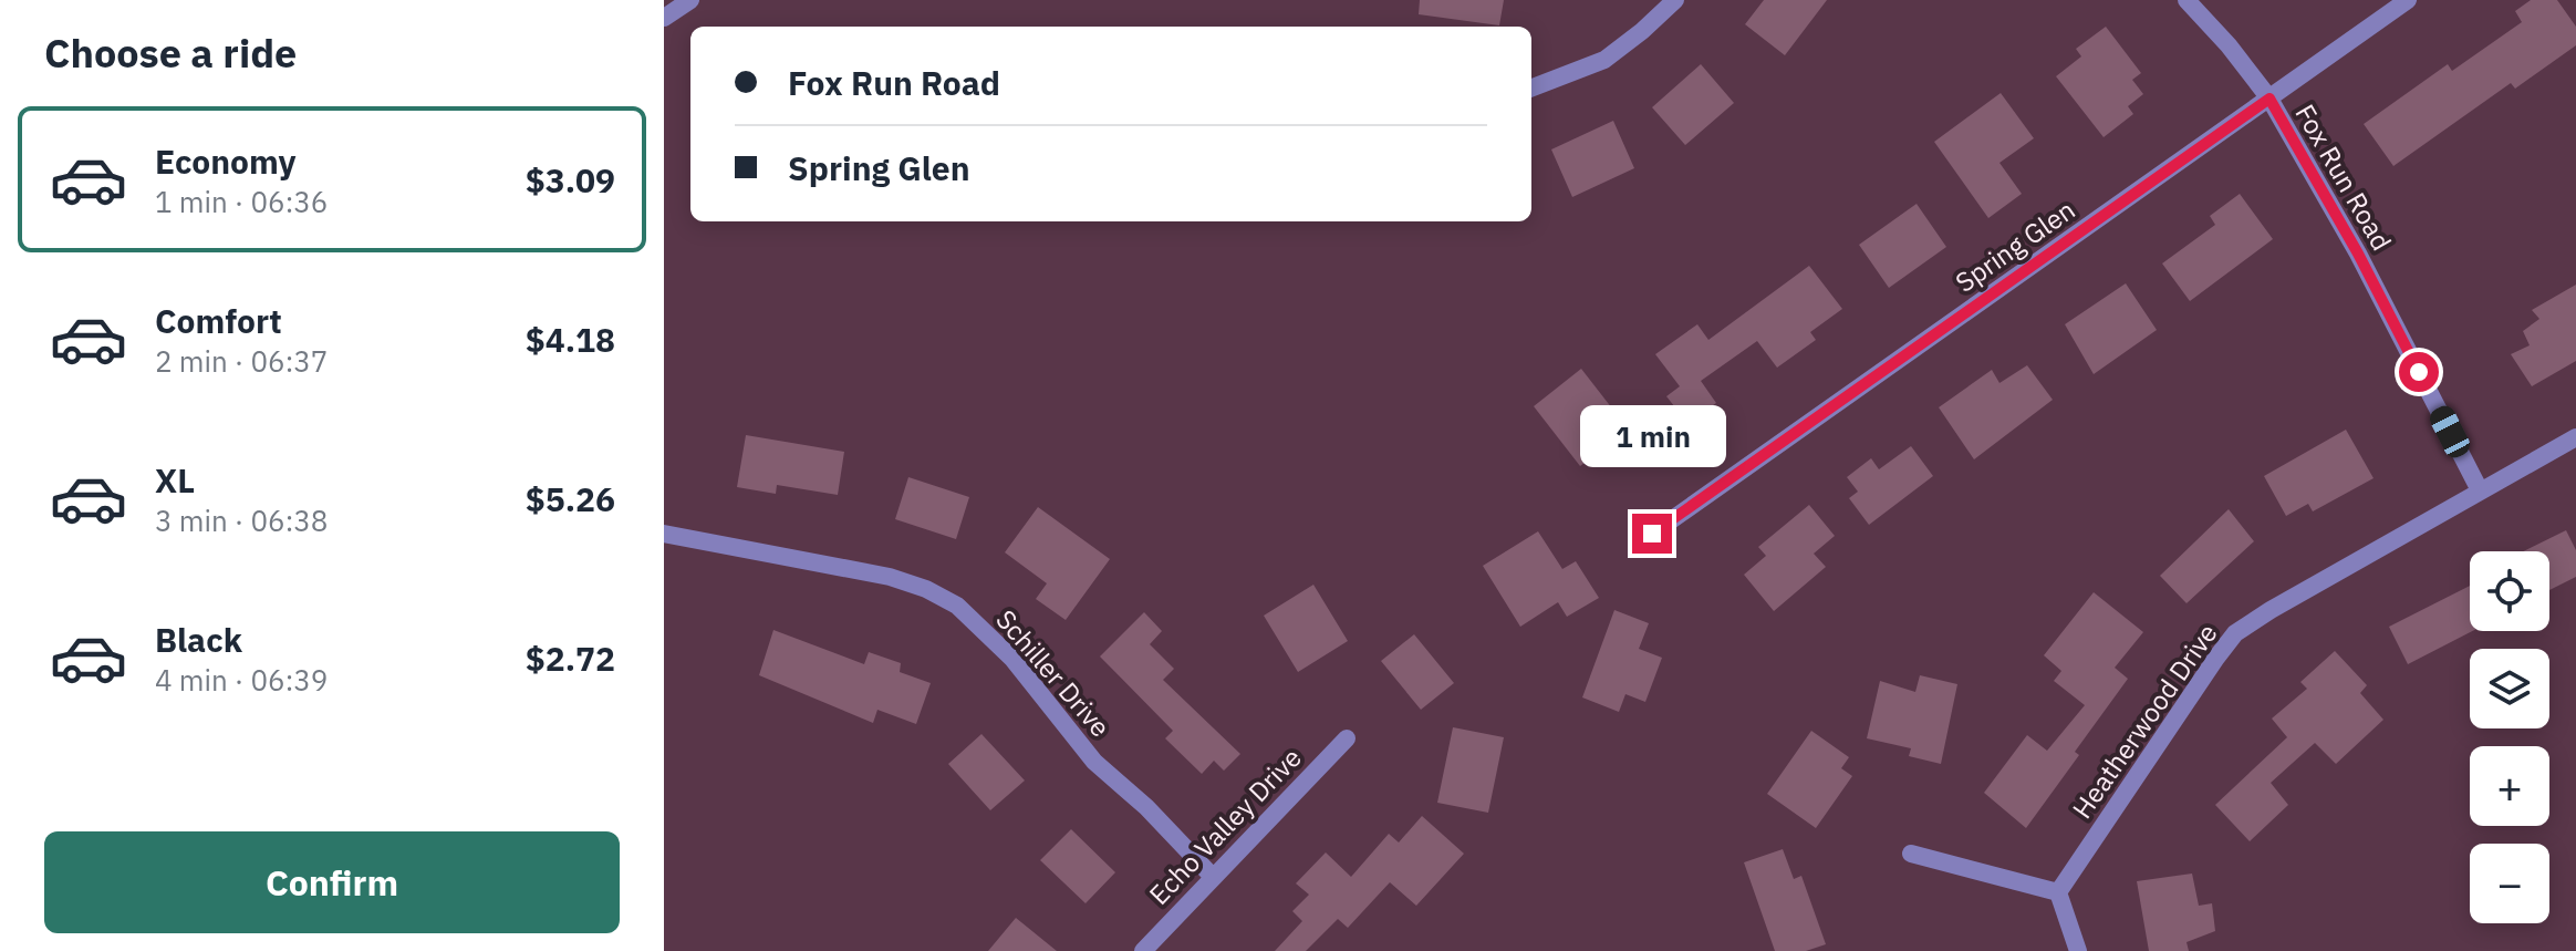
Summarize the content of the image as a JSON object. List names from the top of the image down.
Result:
{
  "streets": {
    "street": [
      "Fox Run Road",
      "Spring Glen",
      "Schiller Drive",
      "Heatherwood Drive",
      "Echo Valley Drive"
    ]
  },
  "crossings": [
    ["Fox Run Road", "Spring Glen"],
    ["Fox Run Road", "Heatherwood Drive"],
    ["Schiller Drive", "Echo Valley Drive"]
  ],
  "page": {
    "heading": "Choose a ride",
    "banner": ["Fox Run Road", "Spring Glen"],
    "list": [
      {
        "name": "Economy",
        "note": "1 min · 06:36",
        "value": "$3.09"
      },
      {
        "name": "Comfort",
        "note": "2 min · 06:37",
        "value": "$4.18"
      },
      {
        "name": "XL",
        "note": "3 min · 06:38",
        "value": "$5.26"
      },
      {
        "name": "Black",
        "note": "4 min · 06:39",
        "value": "$2.72"
      }
    ],
    "bubble": "1 min",
    "map_buttons": ["+", "−"],
    "buttons": "Confirm"
  }
}
